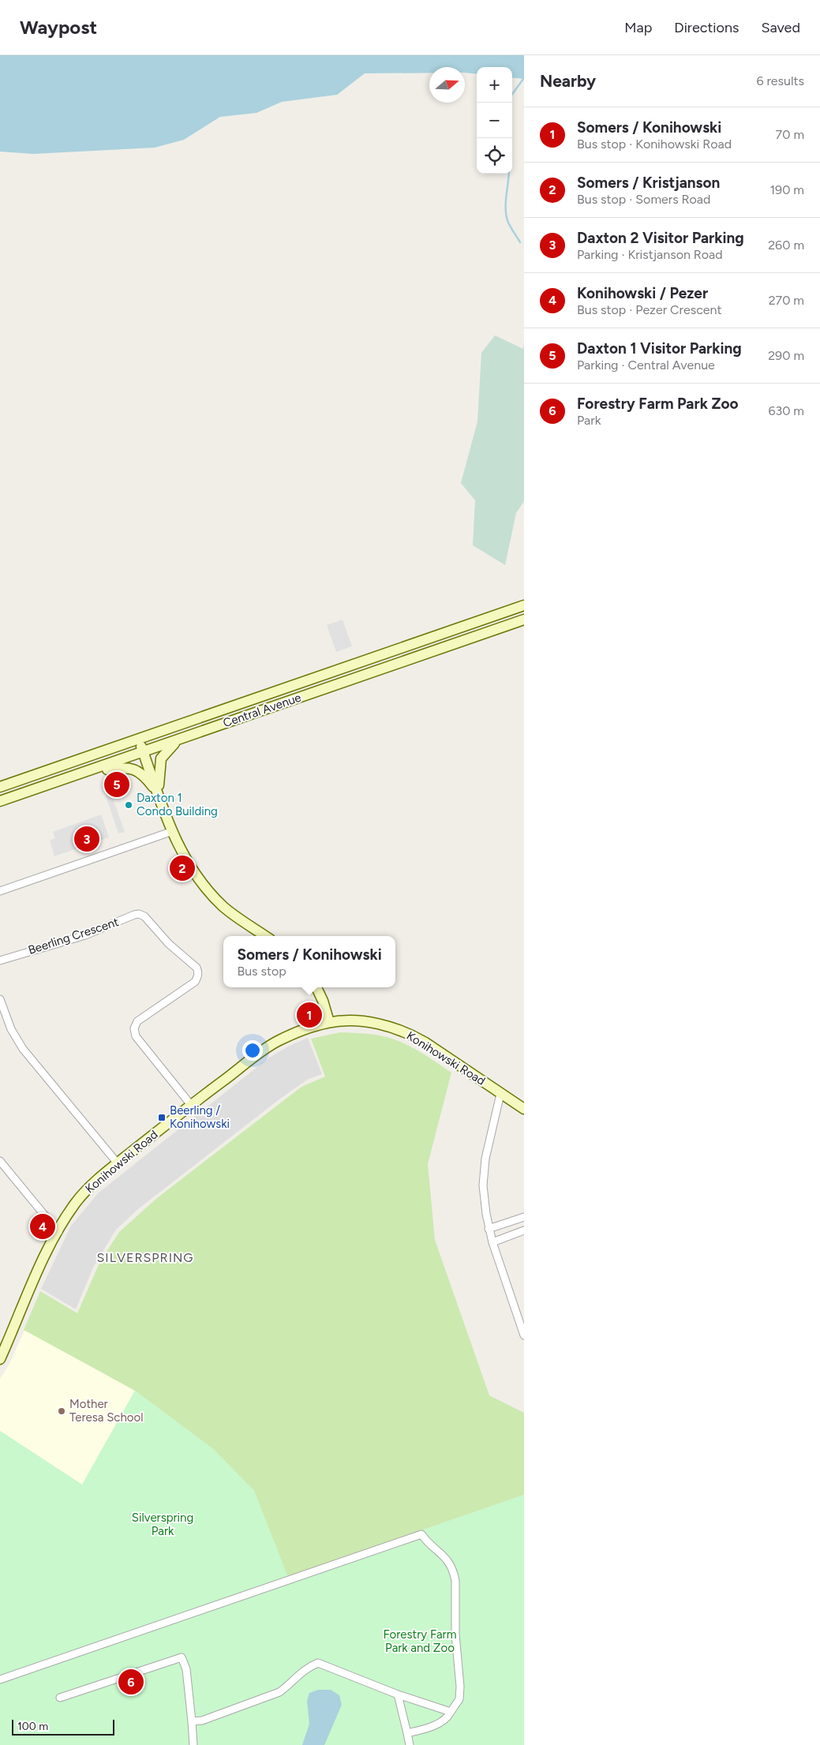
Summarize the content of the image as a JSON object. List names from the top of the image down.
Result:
{
  "streets": {
    "main road": ["Central Avenue", "Konihowski Road"],
    "street": ["Beerling Crescent"]
  },
  "crossings": [
    ["Beerling Crescent", "Konihowski Road"]
  ],
  "districts": ["SILVERSPRING"],
  "parks": ["Silverspring Park", "Forestry Farm Park and Zoo"],
  "places": {
    "other": ["Daxton 1 Condo Building", "Mother Teresa School"],
    "transit": ["Beerling / Konihowski"]
  },
  "scale_bar": "100 m",
  "north": "right",
  "page": {
    "header": "Waypost",
    "nav": ["Map", "Directions", "Saved"],
    "heading": ["Nearby", "6 results"],
    "map_buttons": ["+", "−"],
    "list": [
      {
        "mark": "1",
        "name": "Somers / Konihowski",
        "note": "Bus stop · Konihowski Road",
        "value": "70 m"
      },
      {
        "mark": "2",
        "name": "Somers / Kristjanson",
        "note": "Bus stop · Somers Road",
        "value": "190 m"
      },
      {
        "mark": "3",
        "name": "Daxton 2 Visitor Parking",
        "note": "Parking · Kristjanson Road",
        "value": "260 m"
      },
      {
        "mark": "4",
        "name": "Konihowski / Pezer",
        "note": "Bus stop · Pezer Crescent",
        "value": "270 m"
      },
      {
        "mark": "5",
        "name": "Daxton 1 Visitor Parking",
        "note": "Parking · Central Avenue",
        "value": "290 m"
      },
      {
        "mark": "6",
        "name": "Forestry Farm Park Zoo",
        "note": "Park",
        "value": "630 m"
      }
    ],
    "pins": [
      "5",
      "3",
      "2",
      "1",
      "4",
      "6"
    ],
    "popup": ["Somers / Konihowski", "Bus stop"],
    "scale": "100 m"
  }
}
